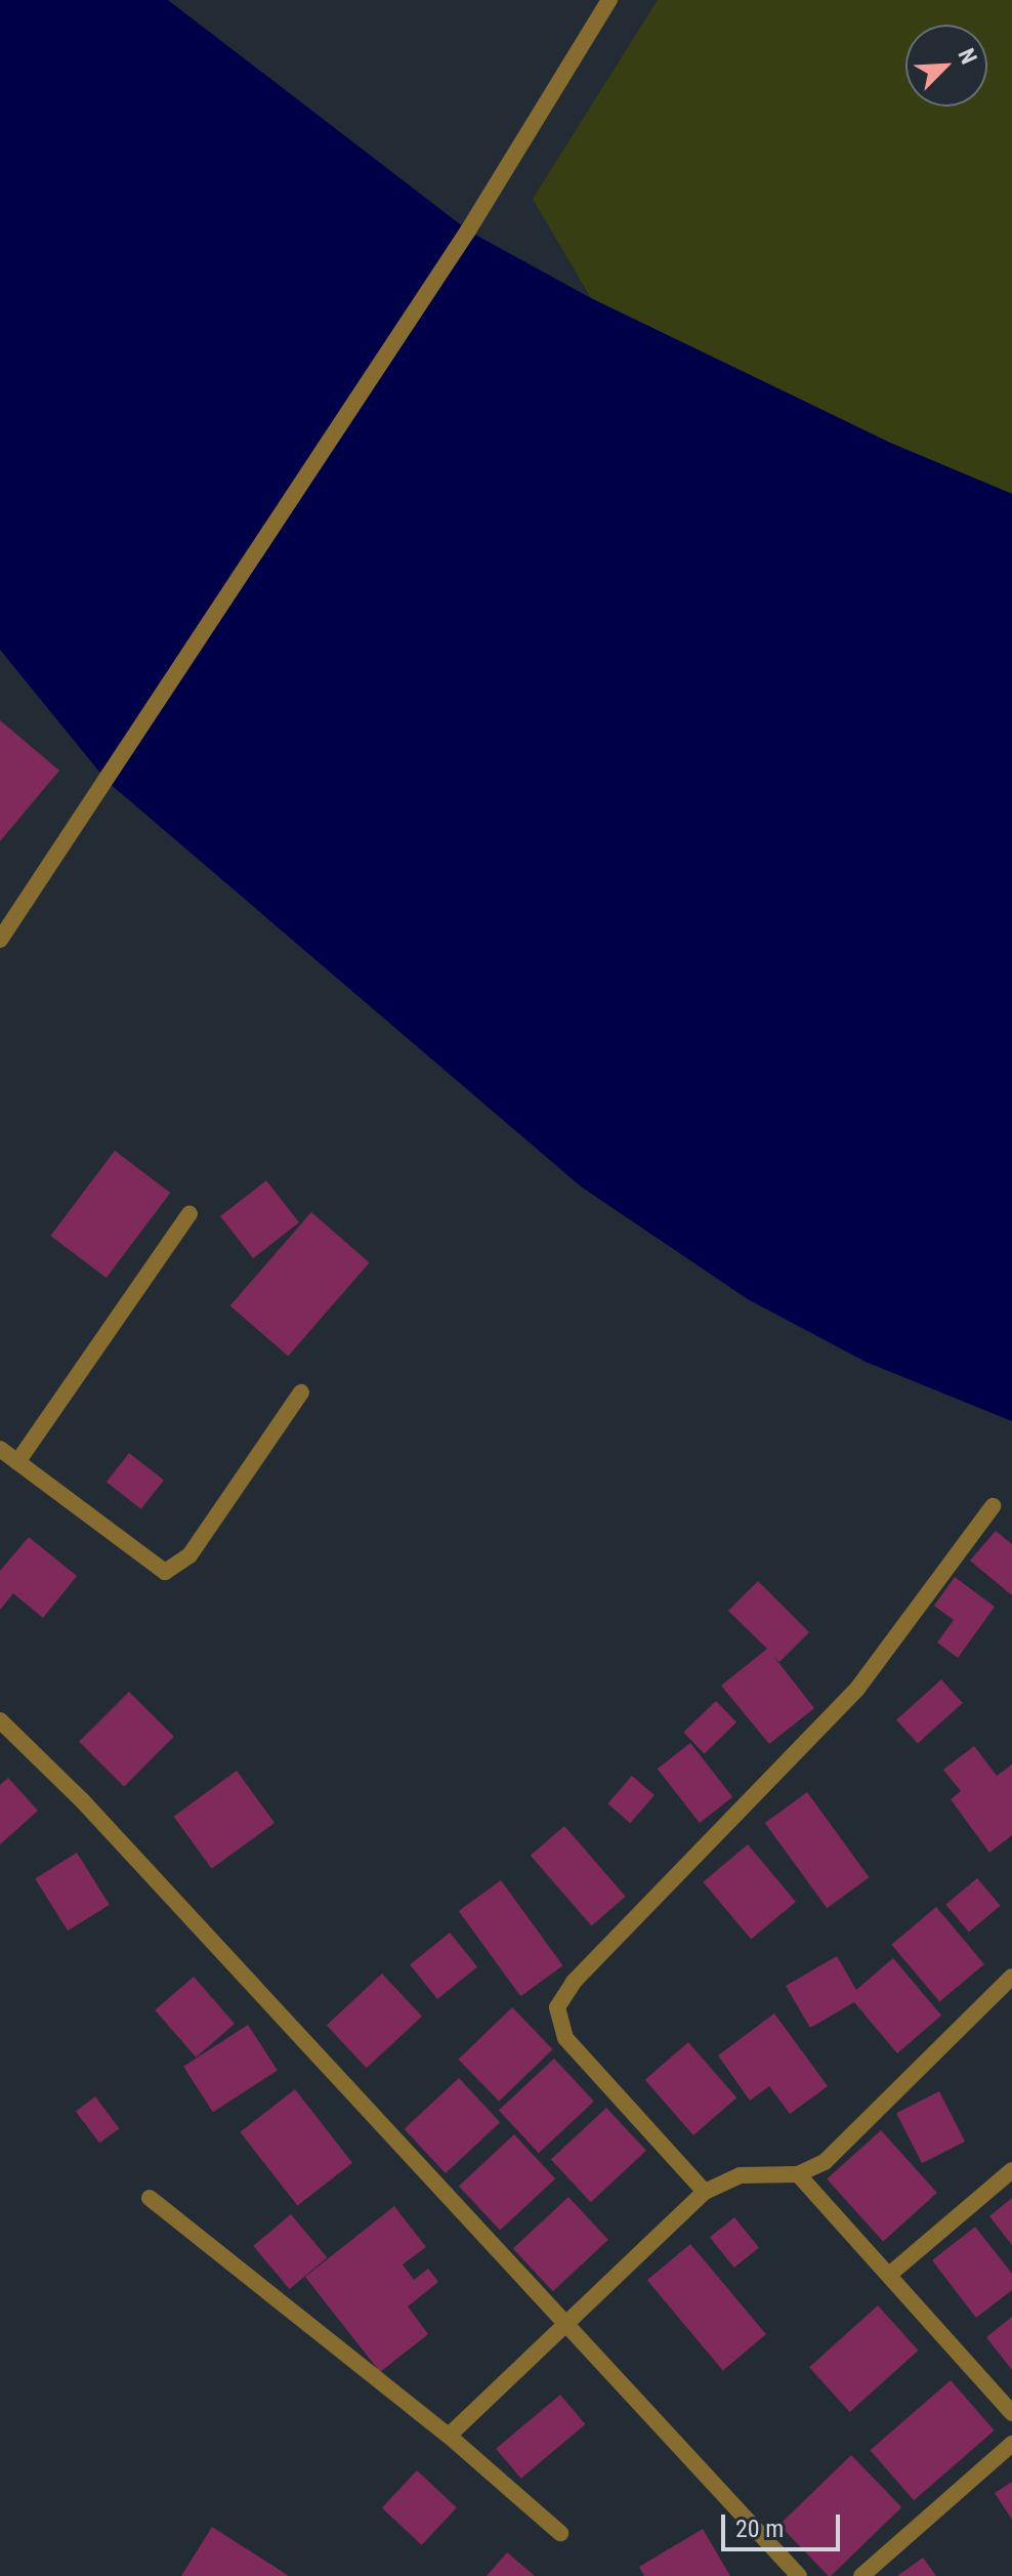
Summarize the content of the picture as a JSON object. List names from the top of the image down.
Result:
{
  "scale_bar": "20 m",
  "north": "top right"
}
